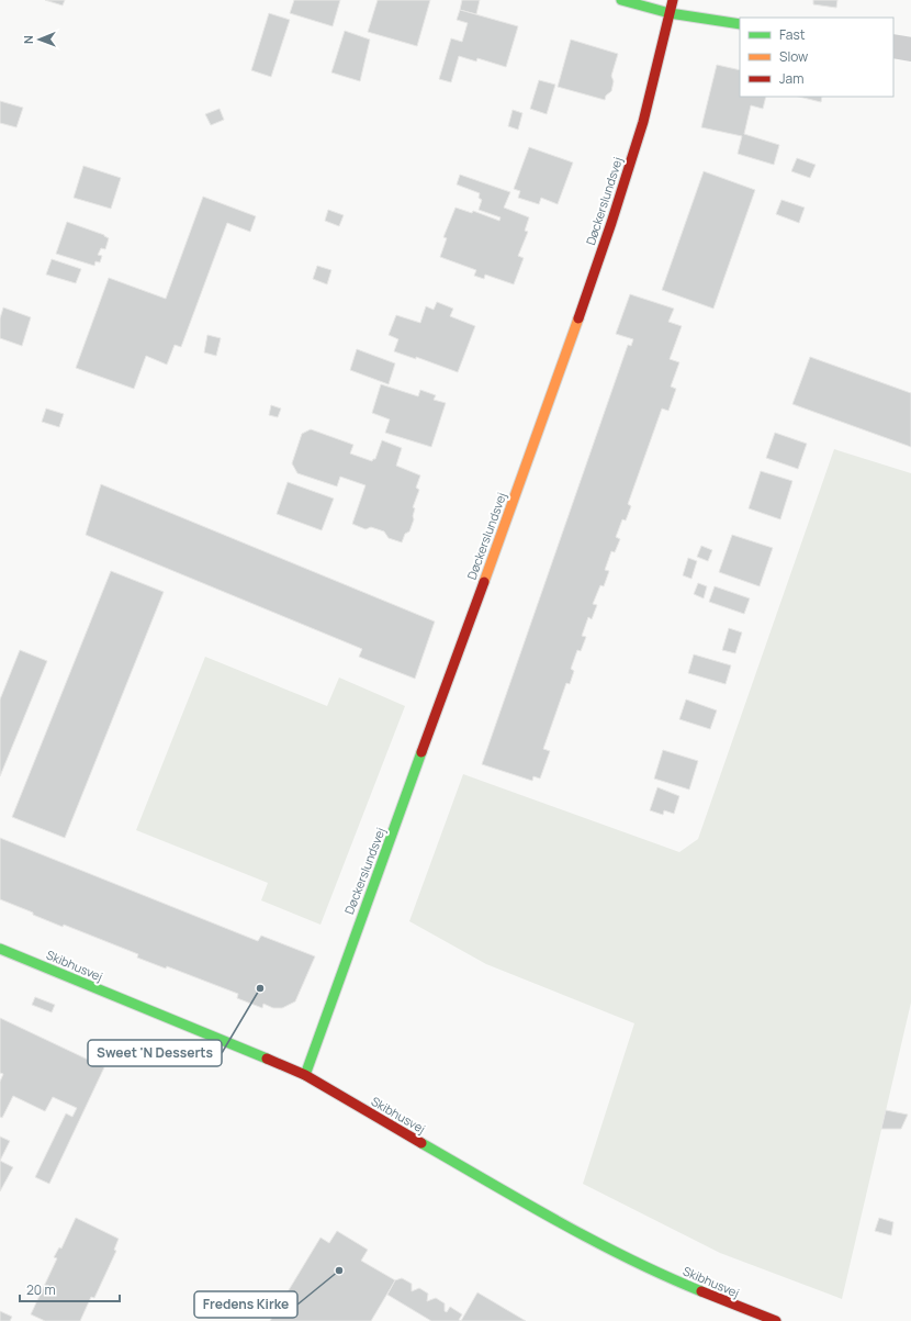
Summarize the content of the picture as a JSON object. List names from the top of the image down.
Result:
{
  "streets": {
    "street": ["Døckerslundsvej", "Skibhusvej"]
  },
  "crossings": [
    ["Døckerslundsvej", "Skibhusvej"]
  ],
  "places": ["Sweet 'N Desserts", "Fredens Kirke"],
  "legend": ["Fast", "Slow", "Jam"],
  "scale_bar": "20 m",
  "north": "left"
}
